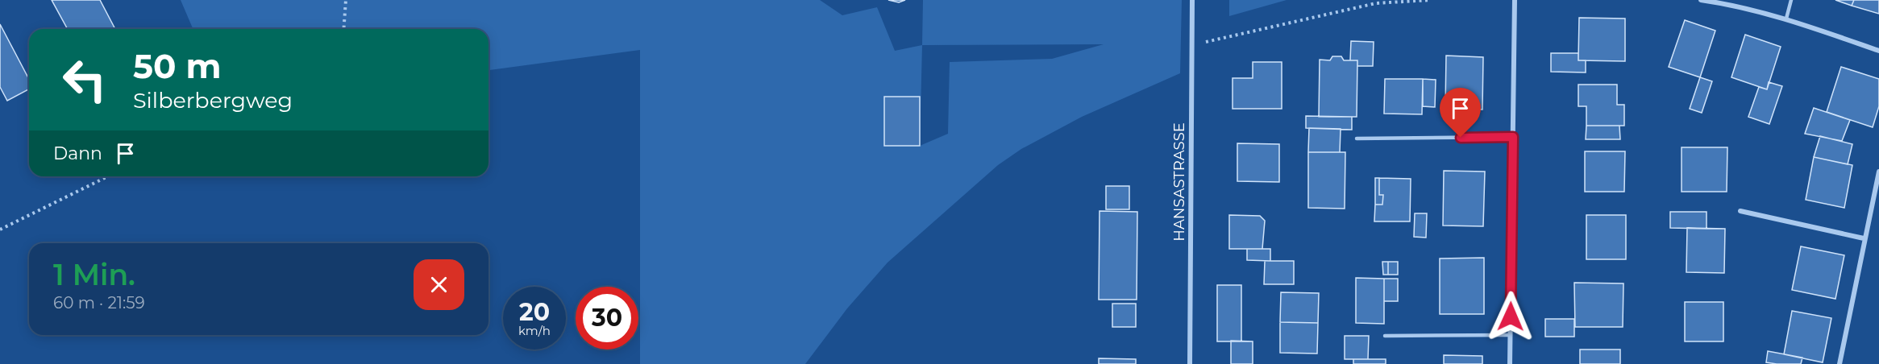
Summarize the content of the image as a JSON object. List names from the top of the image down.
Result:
{
  "streets": {
    "street": ["HANSASTRASSE"]
  },
  "page": {
    "turn": ["50 m", "Silberbergweg"],
    "then": "Dann",
    "heading": ["1 Min.", "60 m · 21:59"],
    "speed": "20 km/h",
    "limit": "30"
  }
}
